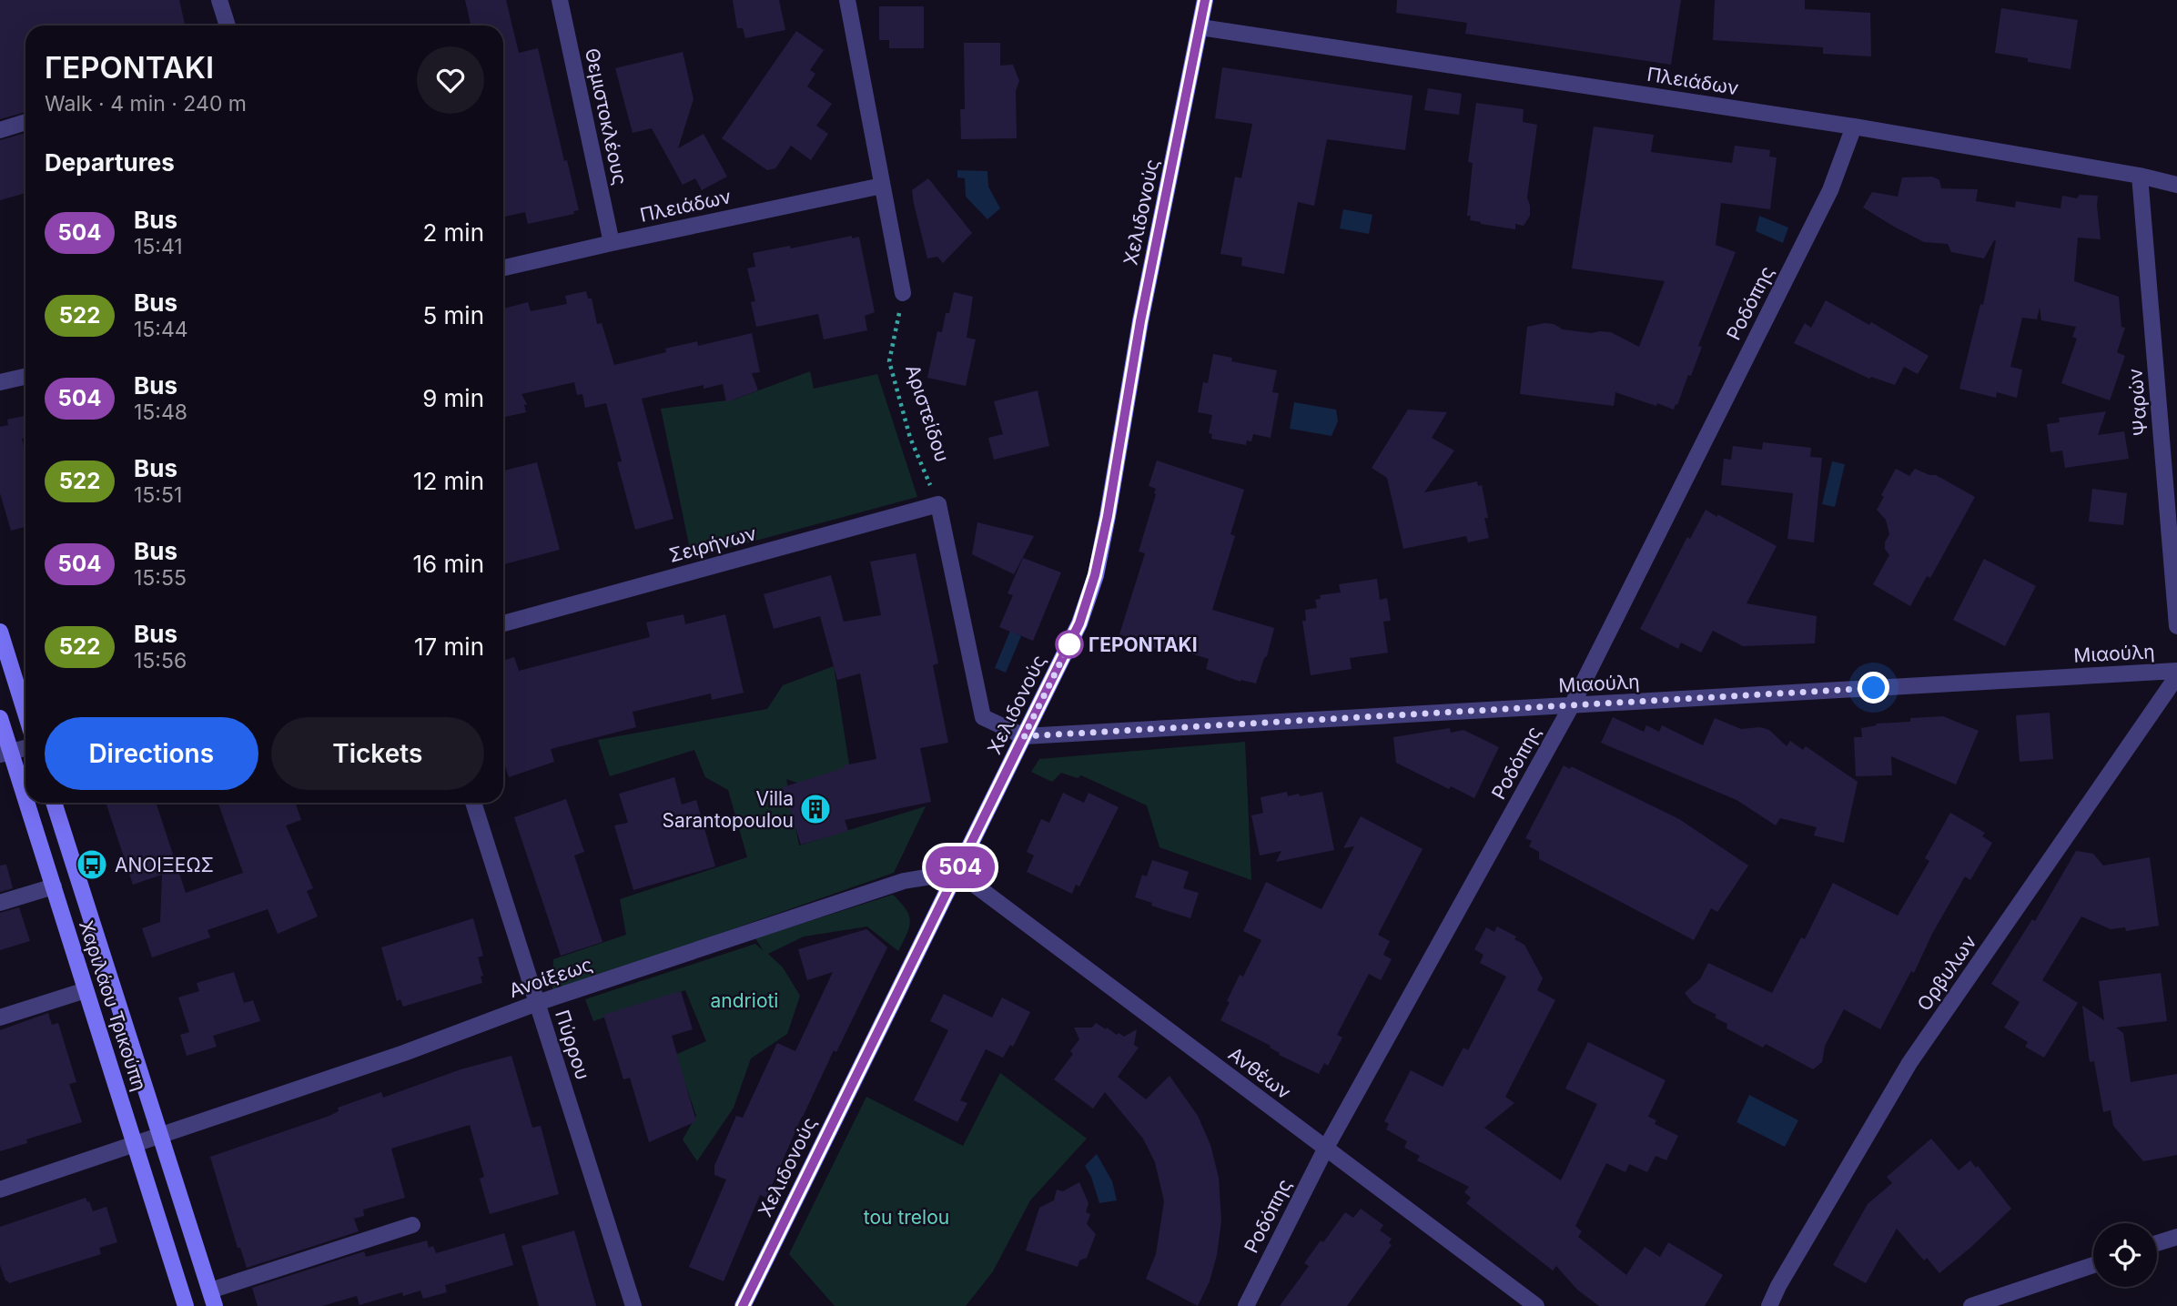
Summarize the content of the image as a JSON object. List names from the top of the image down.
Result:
{
  "streets": {
    "street": [
      "Πλειάδων",
      "Θεμιστοκλέους",
      "Χελιδονούς",
      "Ροδόπης",
      "Ψαρών",
      "Σειρήνων",
      "Μιαούλη",
      "Ορβυλων",
      "Ανοίξεως",
      "Χαριλάου Τρικούπη",
      "Πύρρου",
      "Ανθέων"
    ],
    "path": ["Αριστείδου"]
  },
  "crossings": [
    ["Πλειάδων", "Θεμιστοκλέους"],
    ["Πλειάδων", "Χελιδονούς"],
    ["Πλειάδων", "Ροδόπης"],
    ["Πλειάδων", "Ψαρών"],
    ["Χελιδονούς", "Μιαούλη"],
    ["Χελιδονούς", "Ανοίξεως"],
    ["Χελιδονούς", "Ανθέων"],
    ["Ροδόπης", "Μιαούλη"],
    ["Ροδόπης", "Ανθέων"],
    ["Αριστείδου", "Σειρήνων"],
    ["Ανοίξεως", "Χαριλάου Τρικούπη"],
    ["Ανοίξεως", "Πύρρου"],
    ["Ανοίξεως", "Ανθέων"]
  ],
  "parks": ["andrioti", "tou trelou"],
  "places": {
    "other": ["ΓΕΡΟΝΤΑΚΙ"],
    "building": ["Villa Sarantopoulou"],
    "bus stop": ["ΑΝΟΙΞΕΩΣ"]
  },
  "lines": ["bus line 504"],
  "page": {
    "on_map": "504",
    "heading": [
      ["ΓΕΡΟΝΤΑΚΙ", "Walk · 4 min · 240 m"],
      "Departures"
    ],
    "list": [
      {
        "mark": "504",
        "name": "Bus",
        "note": "15:41",
        "value": "2 min"
      },
      {
        "mark": "522",
        "name": "Bus",
        "note": "15:44",
        "value": "5 min"
      },
      {
        "mark": "504",
        "name": "Bus",
        "note": "15:48",
        "value": "9 min"
      },
      {
        "mark": "522",
        "name": "Bus",
        "note": "15:51",
        "value": "12 min"
      },
      {
        "mark": "504",
        "name": "Bus",
        "note": "15:55",
        "value": "16 min"
      },
      {
        "mark": "522",
        "name": "Bus",
        "note": "15:56",
        "value": "17 min"
      }
    ],
    "buttons": ["Directions", "Tickets"]
  }
}
